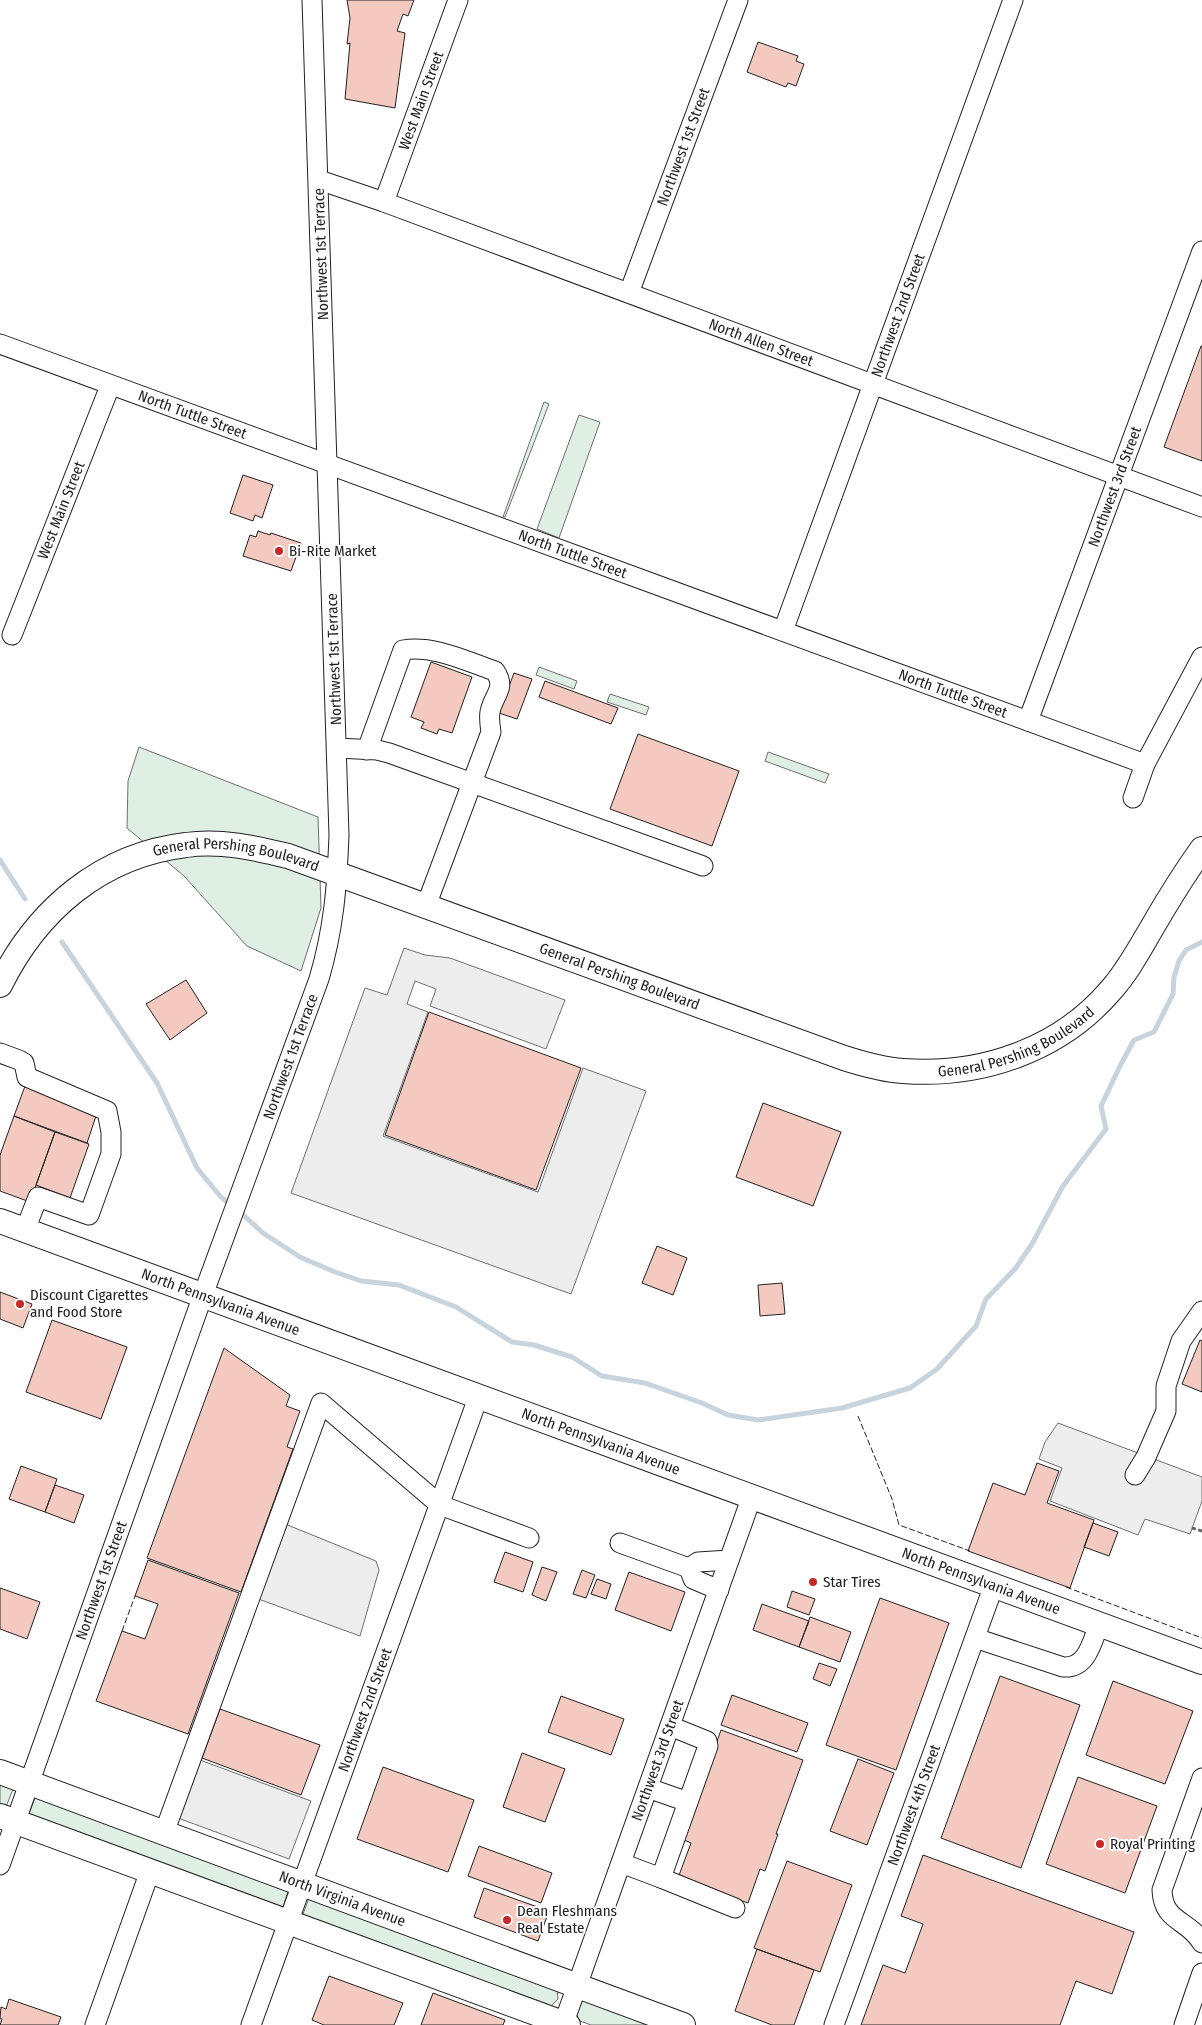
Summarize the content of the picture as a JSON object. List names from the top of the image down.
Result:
{
  "streets": {
    "main road": ["General Pershing Boulevard", "North Pennsylvania Avenue", "North Virginia Avenue"],
    "street": [
      "West Main Street",
      "Northwest 1st Street",
      "Northwest 1st Terrace",
      "Northwest 2nd Street",
      "North Allen Street",
      "North Tuttle Street",
      "Northwest 3rd Street",
      "Northwest 4th Street"
    ]
  },
  "crossings": [
    ["West Main Street", "North Allen Street"],
    ["West Main Street", "North Tuttle Street"],
    ["Northwest 1st Street", "Northwest 1st Terrace"],
    ["Northwest 1st Street", "North Allen Street"],
    ["Northwest 1st Street", "North Pennsylvania Avenue"],
    ["Northwest 1st Street", "North Virginia Avenue"],
    ["Northwest 1st Terrace", "North Allen Street"],
    ["Northwest 1st Terrace", "North Tuttle Street"],
    ["Northwest 1st Terrace", "General Pershing Boulevard"],
    ["Northwest 1st Terrace", "North Pennsylvania Avenue"],
    ["Northwest 2nd Street", "North Allen Street"],
    ["Northwest 2nd Street", "North Tuttle Street"],
    ["Northwest 2nd Street", "North Pennsylvania Avenue"],
    ["Northwest 2nd Street", "North Virginia Avenue"],
    ["North Allen Street", "Northwest 3rd Street"],
    ["North Tuttle Street", "Northwest 3rd Street"],
    ["Northwest 3rd Street", "North Pennsylvania Avenue"],
    ["Northwest 3rd Street", "North Virginia Avenue"],
    ["North Pennsylvania Avenue", "Northwest 4th Street"]
  ],
  "places": [
    "Bi-Rite Market",
    "Discount Cigarettes and Food Store",
    "Star Tires",
    "Royal Printing",
    "Dean Fleshmans Real Estate"
  ]
}
